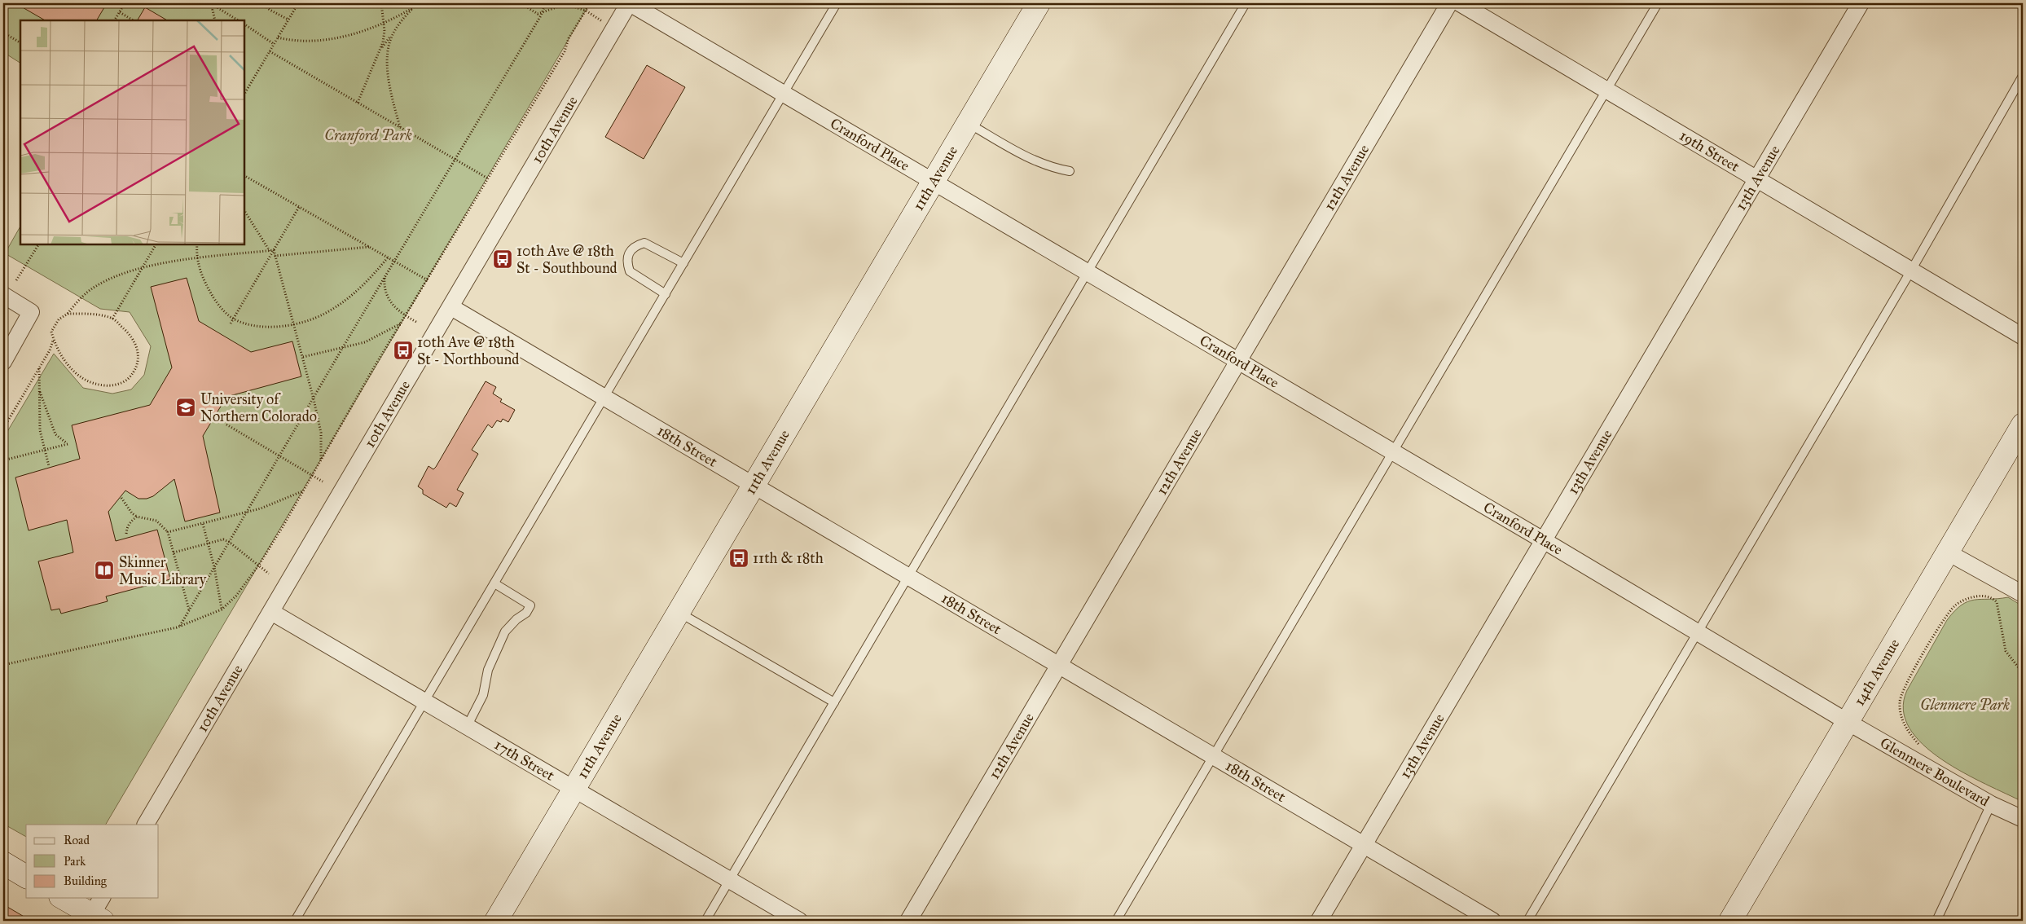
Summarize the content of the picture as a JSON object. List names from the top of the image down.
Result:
{
  "streets": {
    "main road": ["11th Avenue", "14th Avenue"],
    "street": [
      "10th Avenue",
      "Cranford Place",
      "19th Street",
      "12th Avenue",
      "13th Avenue",
      "18th Street",
      "17th Street",
      "Glenmere Boulevard"
    ]
  },
  "crossings": [
    ["10th Avenue", "Cranford Place"],
    ["10th Avenue", "18th Street"],
    ["10th Avenue", "17th Street"],
    ["Cranford Place", "11th Avenue"],
    ["Cranford Place", "12th Avenue"],
    ["Cranford Place", "13th Avenue"],
    ["Cranford Place", "14th Avenue"],
    ["Cranford Place", "Glenmere Boulevard"],
    ["19th Street", "13th Avenue"],
    ["11th Avenue", "18th Street"],
    ["11th Avenue", "17th Street"],
    ["12th Avenue", "18th Street"],
    ["13th Avenue", "18th Street"],
    ["14th Avenue", "Glenmere Boulevard"]
  ],
  "parks": ["Cranford Park", "Glenmere Park"],
  "places": {
    "bus stop": ["10th Ave @ 18th St - Southbound", "10th Ave @ 18th St - Northbound", "11th & 18th"],
    "school or university": ["University of Northern Colorado"],
    "library": ["Skinner Music Library"]
  },
  "legend": ["Road", "Park", "Building"]
}
